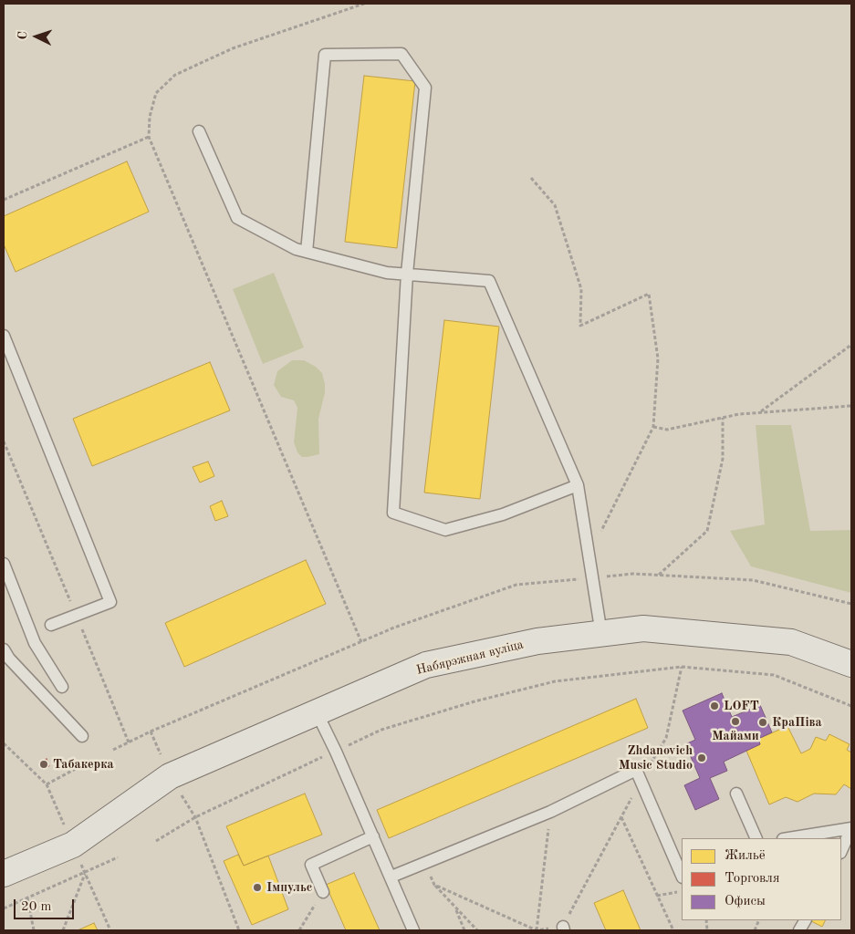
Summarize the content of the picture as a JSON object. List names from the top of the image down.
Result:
{
  "streets": {
    "main road": ["Набярэжная вуліца"]
  },
  "places": [
    "LOFT",
    "Майами",
    "КраПіва",
    "Zhdanovich Music Studio",
    "Табакерка",
    "Імпульс"
  ],
  "legend": ["Жильё", "Торговля", "Офисы"],
  "scale_bar": "20 m",
  "north": "left"
}
